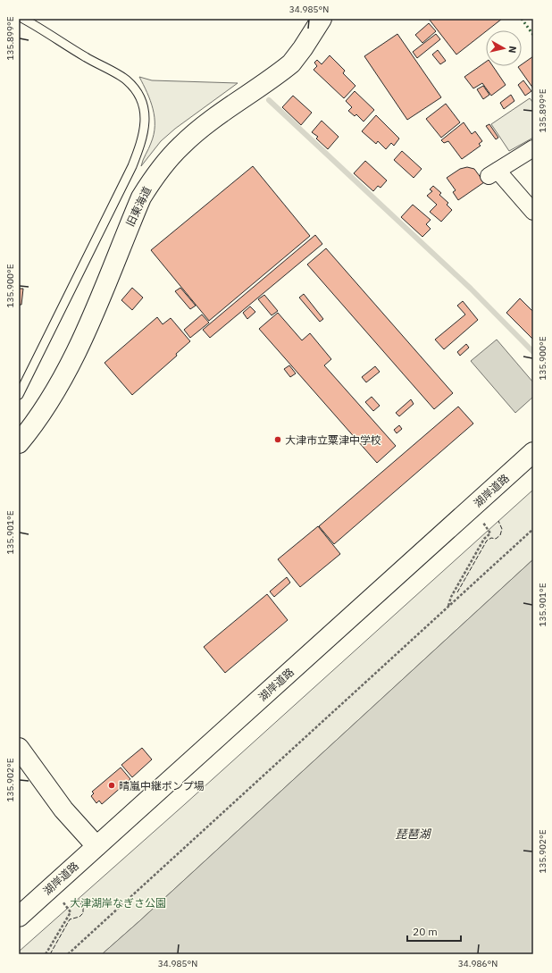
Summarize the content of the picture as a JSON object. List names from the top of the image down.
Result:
{
  "streets": {
    "main road": ["旧東海道", "湖岸道路"]
  },
  "water": ["琵琶湖"],
  "parks": ["大津湖岸なぎさ公園"],
  "places": ["大津市立粟津中学校", "晴嵐中継ポンプ場"],
  "scale_bar": "20 m",
  "north": "right",
  "coordinates": [
    "34.985°N",
    "135.899°E",
    "135.900°E",
    "135.901°E",
    "135.902°E",
    "34.986°N"
  ]
}
